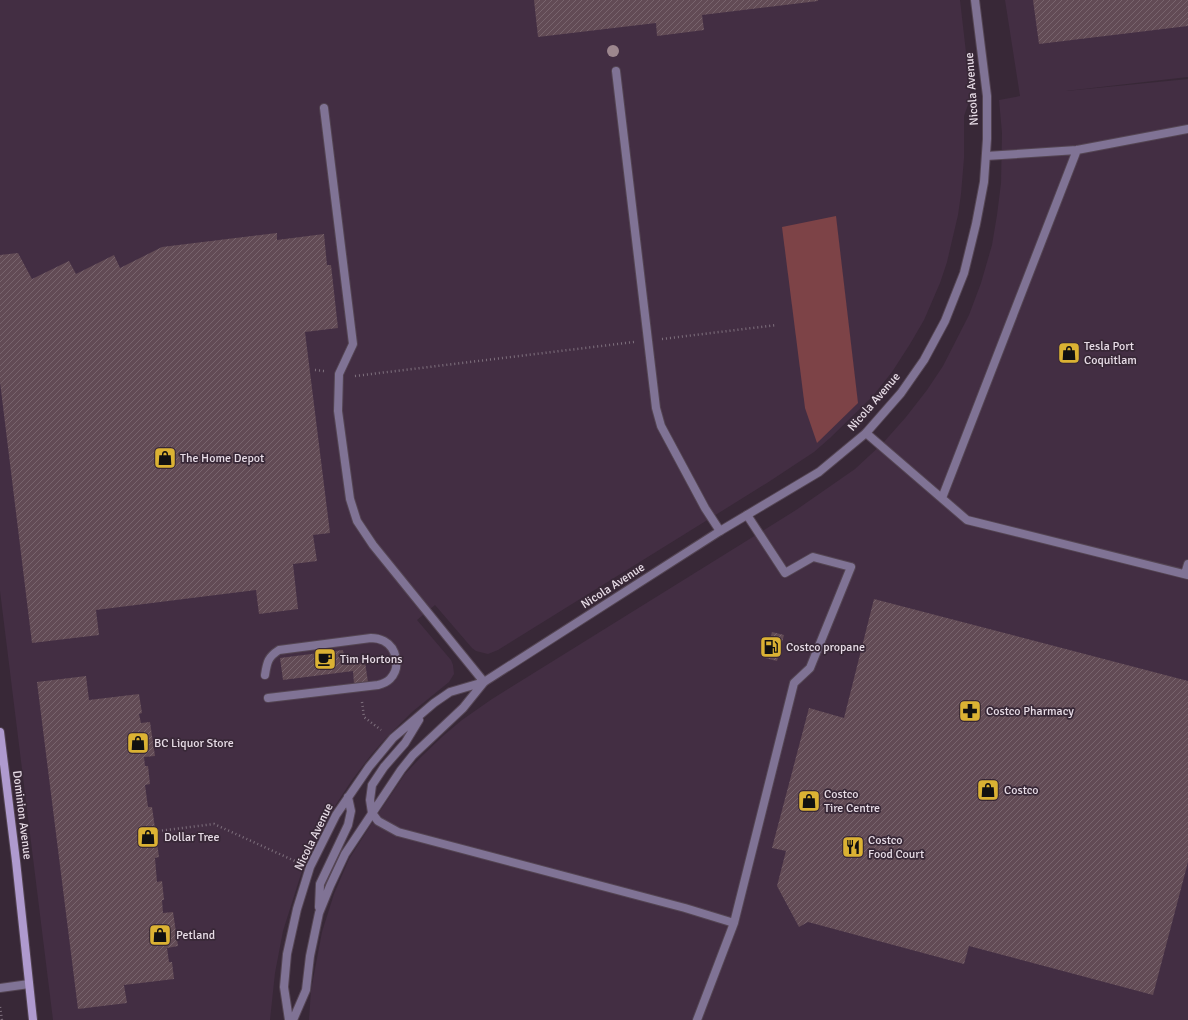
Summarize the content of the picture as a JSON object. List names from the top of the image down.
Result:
{
  "streets": {
    "main road": ["Dominion Avenue"],
    "street": ["Nicola Avenue"]
  },
  "places": {
    "shop": [
      "Tesla Port Coquitlam",
      "The Home Depot",
      "BC Liquor Store",
      "Costco",
      "Costco Tire Centre",
      "Dollar Tree",
      "Petland"
    ],
    "fuel station": ["Costco propane"],
    "cafe": ["Tim Hortons"],
    "pharmacy": ["Costco Pharmacy"],
    "restaurant": ["Costco Food Court"]
  }
}
